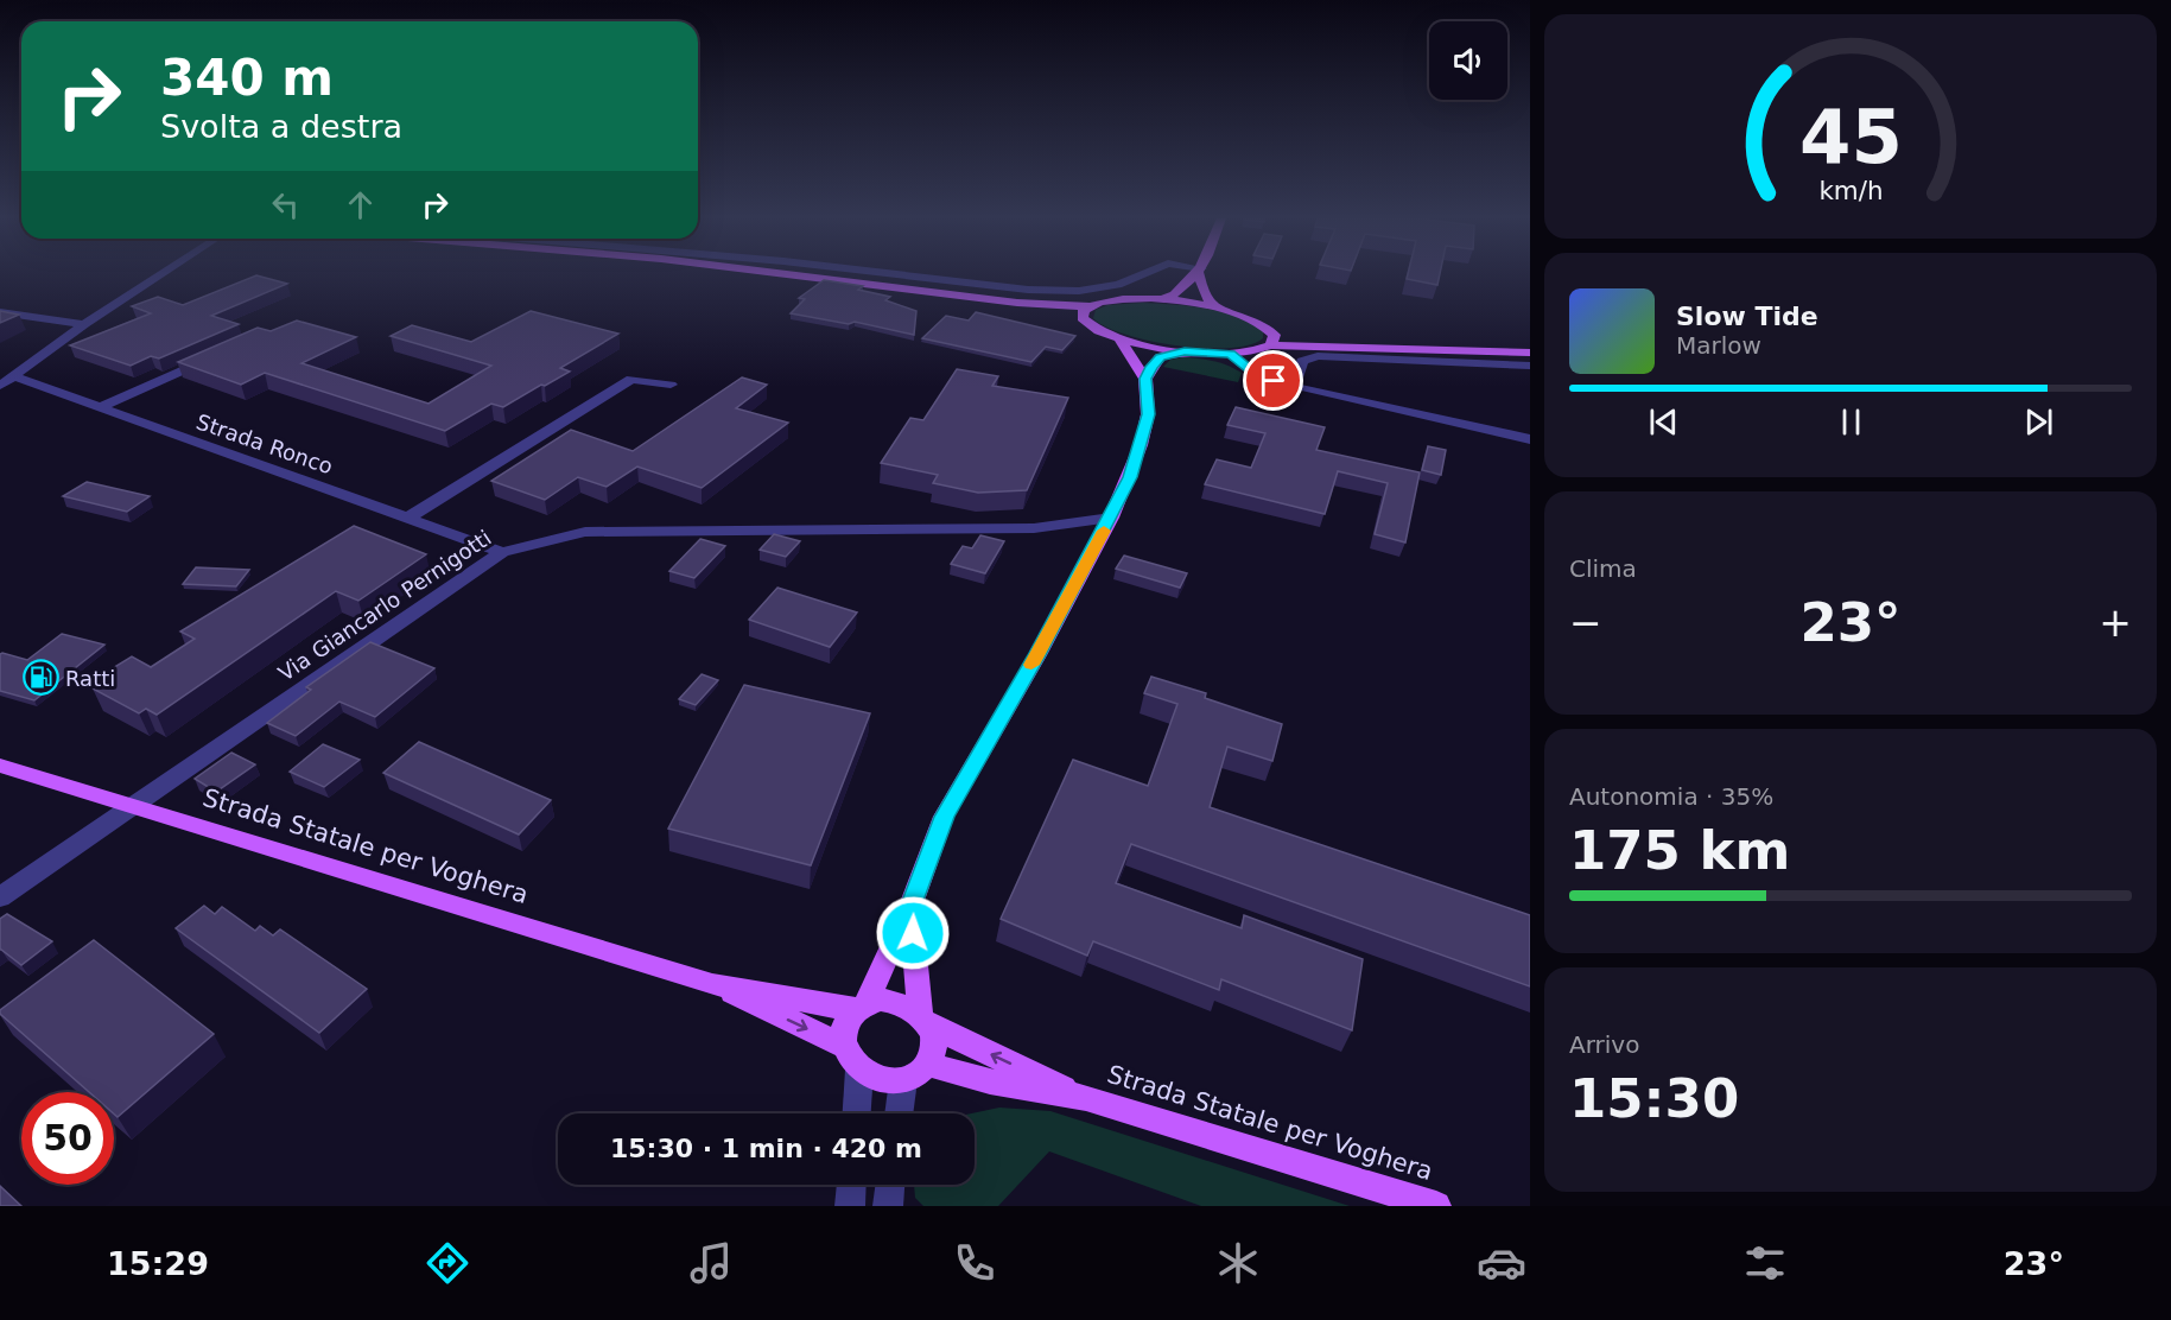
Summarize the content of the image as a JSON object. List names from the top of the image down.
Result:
{
  "streets": {
    "main road": ["Strada Statale per Voghera"],
    "street": ["Strada Ronco", "Via Giancarlo Pernigotti"]
  },
  "crossings": [
    ["Strada Ronco", "Via Giancarlo Pernigotti"],
    ["Via Giancarlo Pernigotti", "Strada Statale per Voghera"]
  ],
  "places": {
    "fuel station": ["Ratti"]
  },
  "page": {
    "turn": ["340 m", "Svolta a destra"],
    "song": ["Slow Tide", "Marlow"],
    "tile": [
      "Clima",
      ["Autonomia · 35%", "175 km"],
      ["Arrivo", "15:30"]
    ],
    "heat": ["−", "23°", "+"],
    "limit": "50",
    "trip": "15:30 · 1 min · 420 m",
    "tabs": ["15:29", "23°"],
    "gauge": ["45", "km/h"]
  }
}
